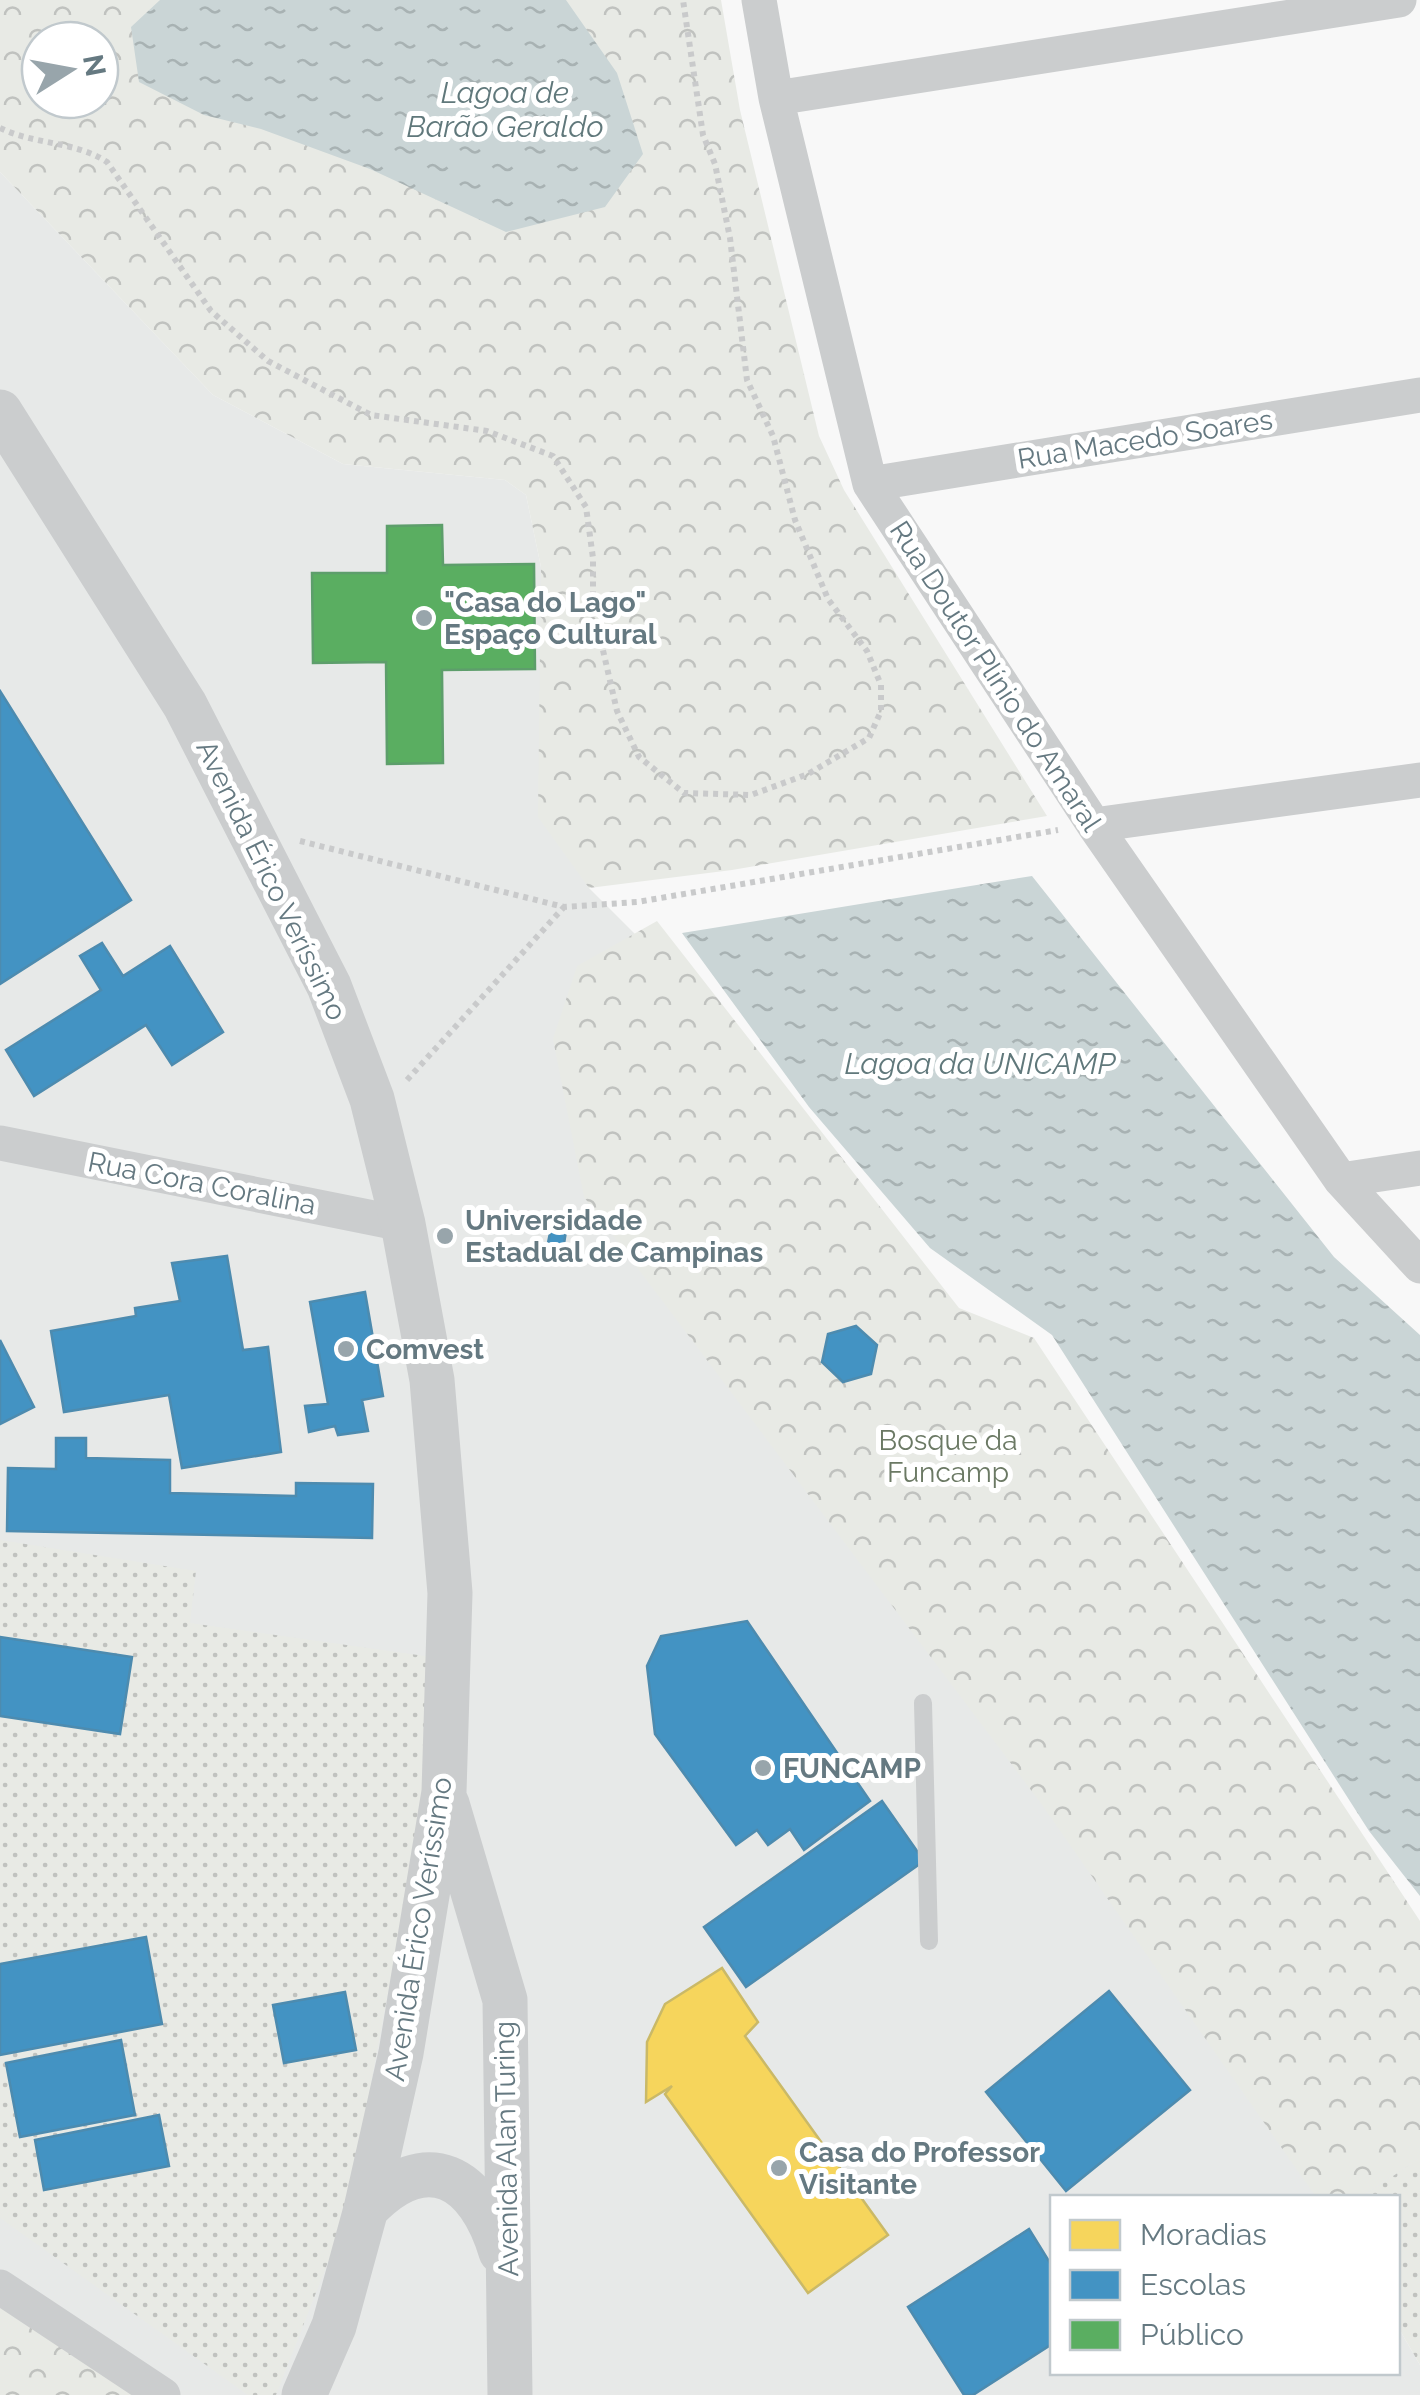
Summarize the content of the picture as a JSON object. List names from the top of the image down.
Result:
{
  "streets": {
    "street": [
      "Rua Macedo Soares",
      "Rua Doutor Plínio do Amaral",
      "Avenida Érico Veríssimo",
      "Rua Cora Coralina",
      "Avenida Alan Turing"
    ]
  },
  "crossings": [
    ["Rua Macedo Soares", "Rua Doutor Plínio do Amaral"],
    ["Avenida Érico Veríssimo", "Rua Cora Coralina"],
    ["Avenida Érico Veríssimo", "Avenida Alan Turing"]
  ],
  "water": ["Lagoa de Barão Geraldo", "Lagoa da UNICAMP"],
  "parks": ["Bosque da Funcamp"],
  "places": [
    "\"Casa do Lago\" Espaço Cultural",
    "Universidade Estadual de Campinas",
    "Comvest",
    "FUNCAMP",
    "Casa do Professor Visitante"
  ],
  "legend": ["Moradias", "Escolas", "Público"],
  "north": "right"
}
